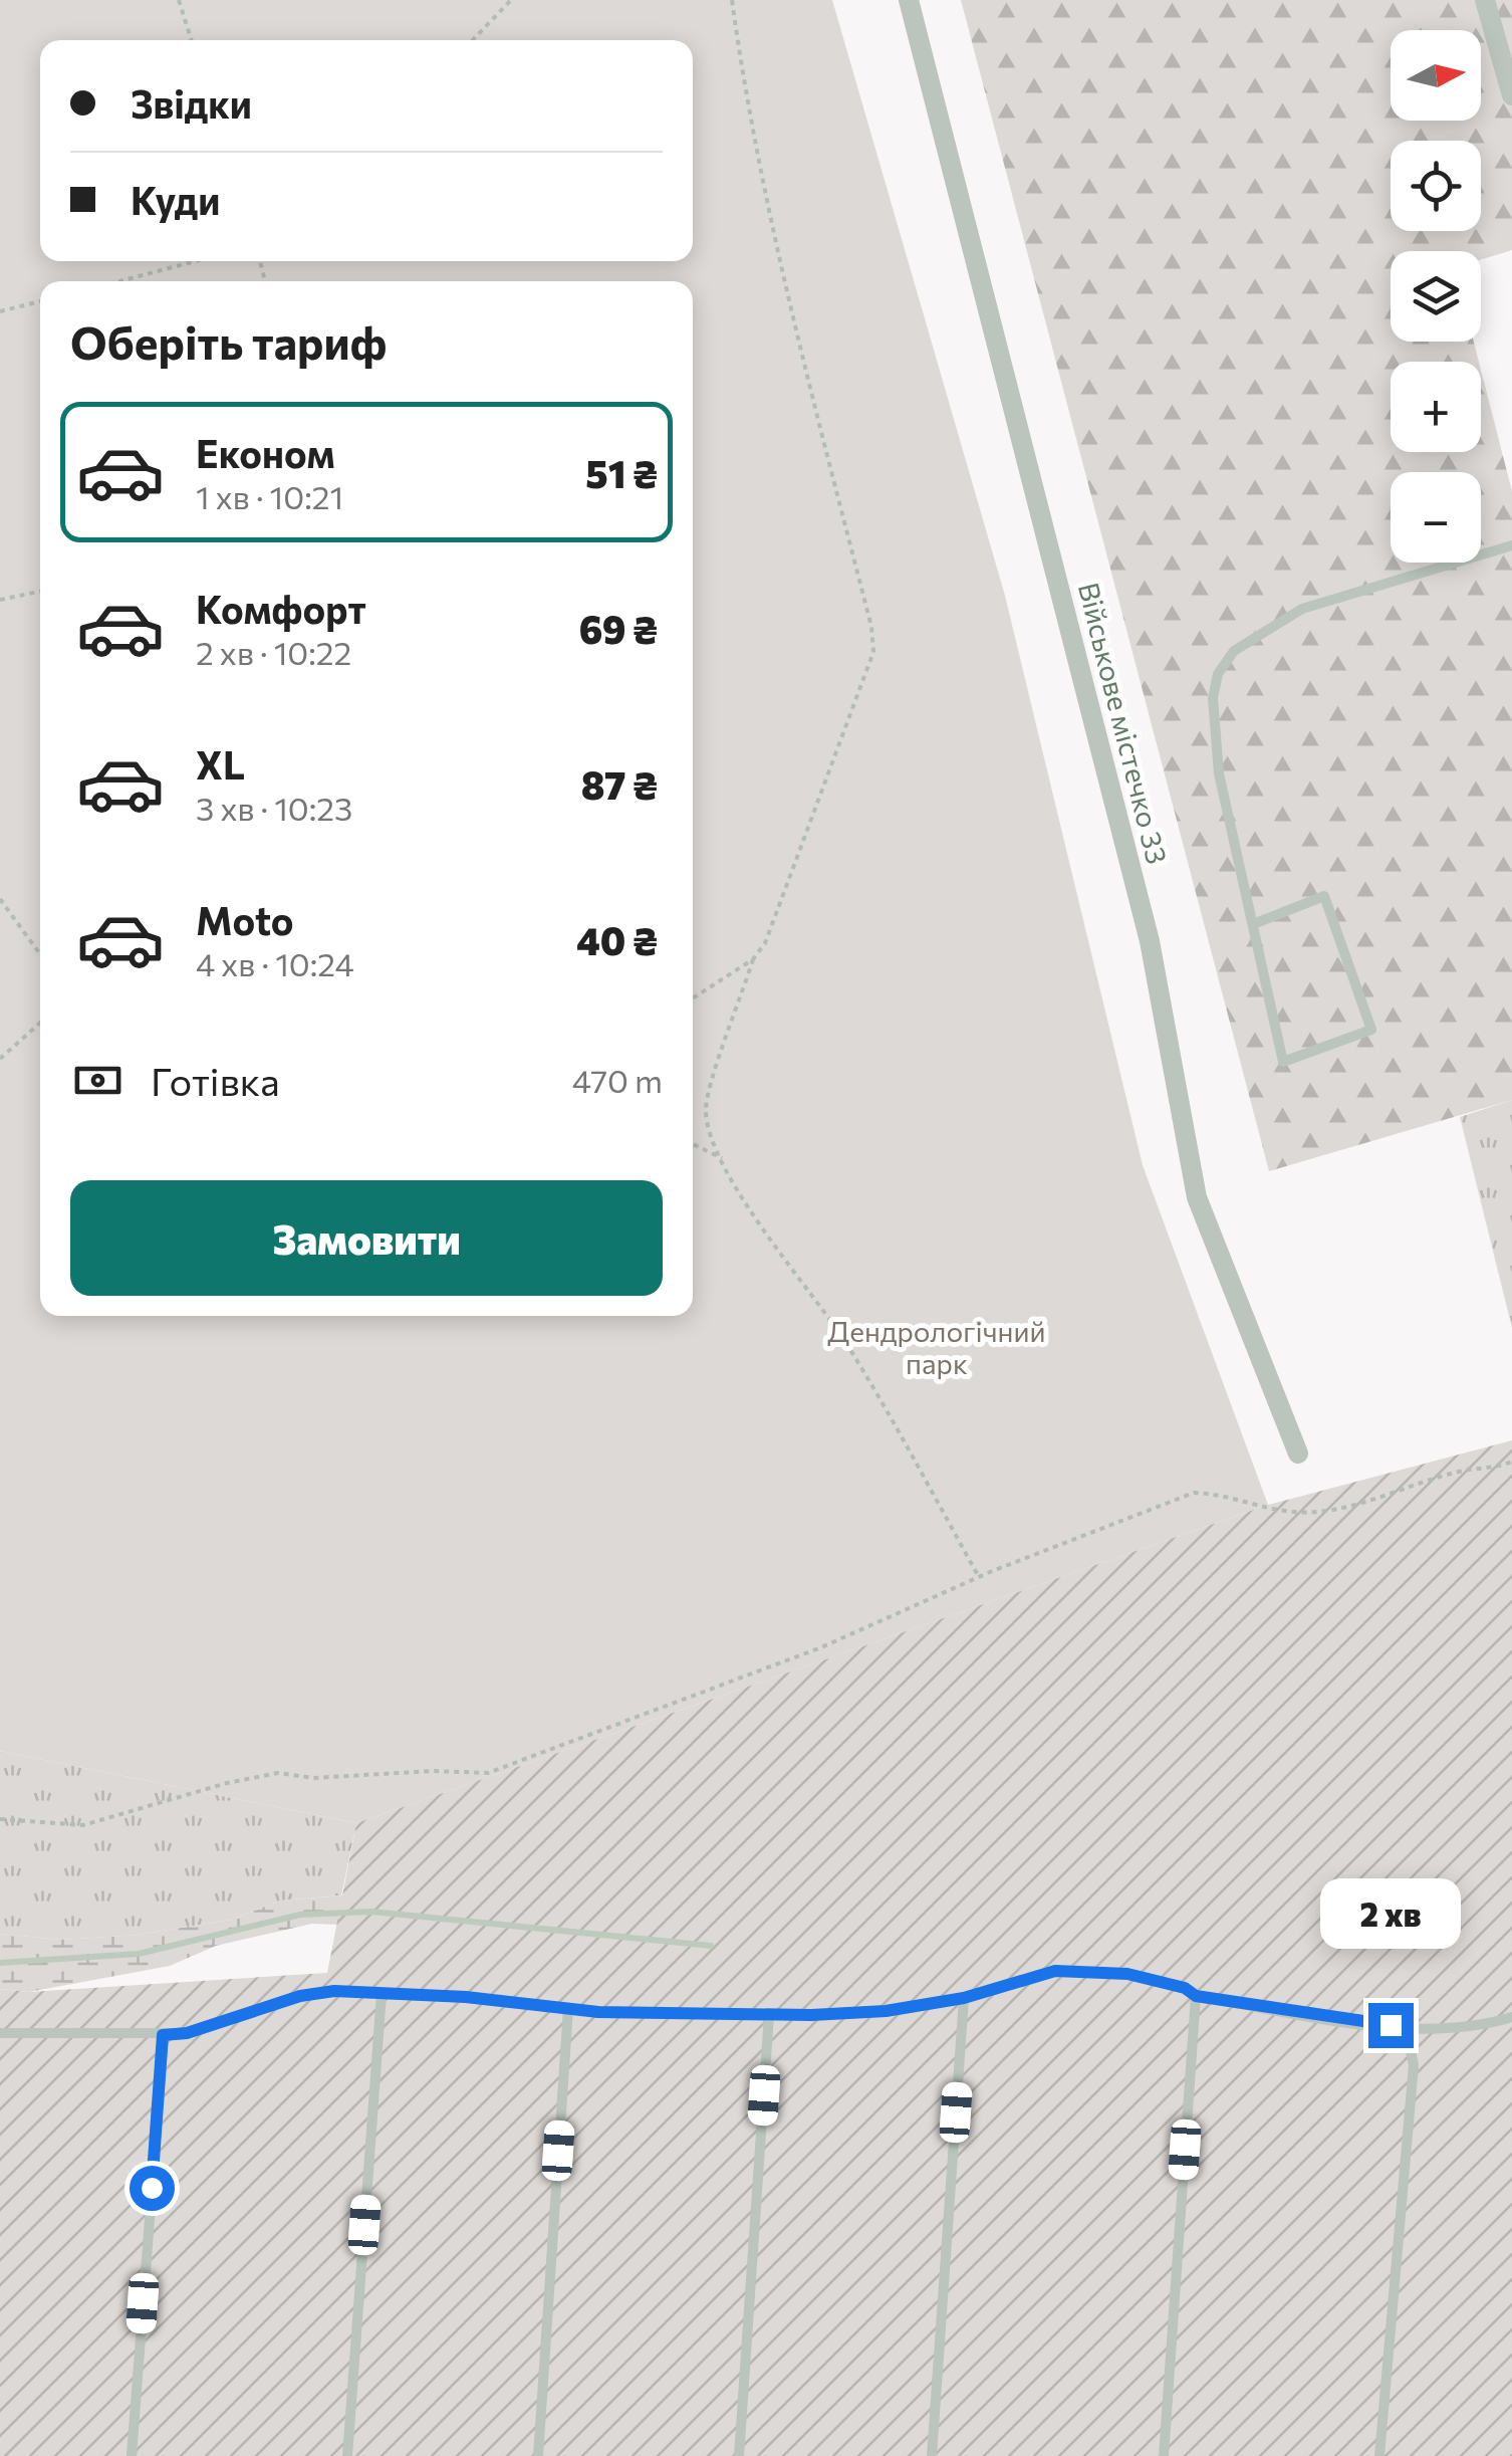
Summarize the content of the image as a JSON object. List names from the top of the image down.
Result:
{
  "streets": {
    "street": ["Військове містечко 33"]
  },
  "parks": ["Дендрологічний парк"],
  "north": "right",
  "page": {
    "map_buttons": ["+", "−"],
    "banner": ["Звідки", "Куди"],
    "heading": "Оберіть тариф",
    "list": [
      {
        "name": "Економ",
        "note": "1 хв · 10:21",
        "value": "51 ₴"
      },
      {
        "name": "Комфорт",
        "note": "2 хв · 10:22",
        "value": "69 ₴"
      },
      {
        "name": "XL",
        "note": "3 хв · 10:23",
        "value": "87 ₴"
      },
      {
        "name": "Moto",
        "note": "4 хв · 10:24",
        "value": "40 ₴"
      }
    ],
    "pay": ["Готівка", "470 m"],
    "buttons": "Замовити",
    "bubble": "2 хв"
  }
}
